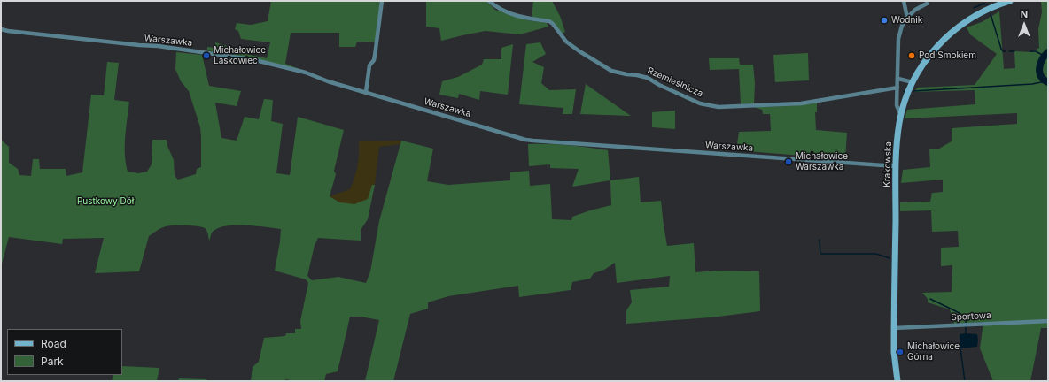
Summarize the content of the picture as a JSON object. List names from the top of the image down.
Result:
{
  "streets": {
    "main road": ["Krakowska"],
    "street": ["Warszawka", "Rzemieślnicza", "Sportowa"]
  },
  "crossings": [
    ["Warszawka", "Krakowska"],
    ["Krakowska", "Sportowa"]
  ],
  "parks": ["Pustkowy Dół"],
  "places": [
    "Wodnik",
    "Michałowice Laskowiec",
    "Pod Smokiem",
    "Michałowice Warszawka",
    "Michałowice Górna"
  ],
  "legend": ["Road", "Park"],
  "north": "top"
}
